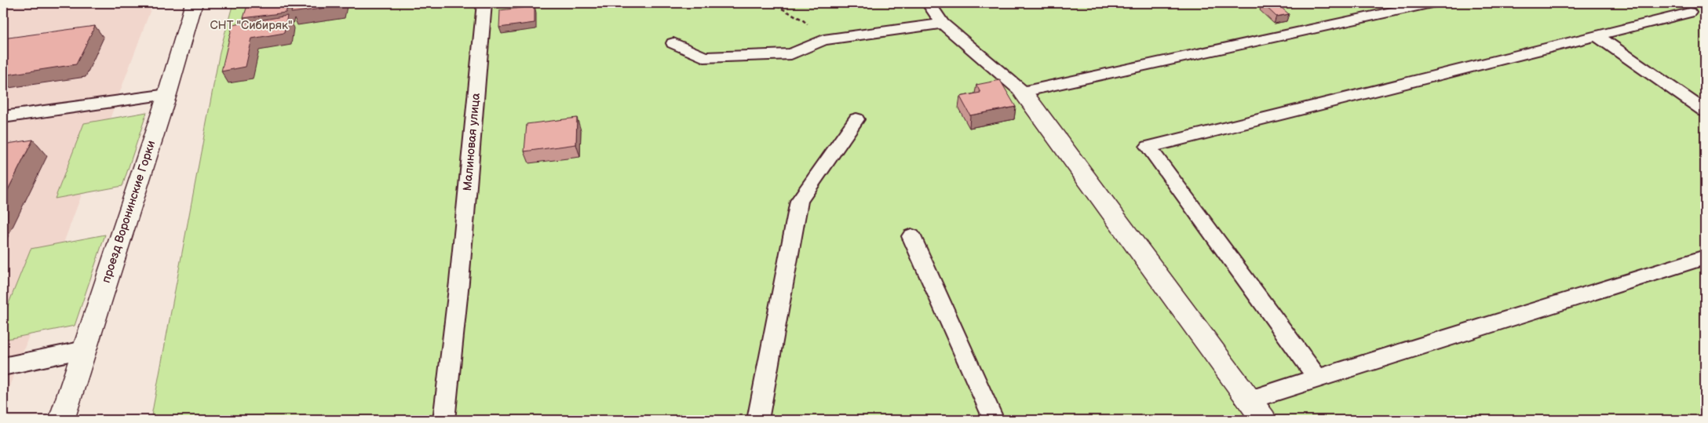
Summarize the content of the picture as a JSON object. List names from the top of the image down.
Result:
{
  "streets": {
    "street": ["проезд Воронинские Горки"],
    "lane": ["Малиновая улица"]
  },
  "parks": ["СНТ \"Сибиряк\""]
}
